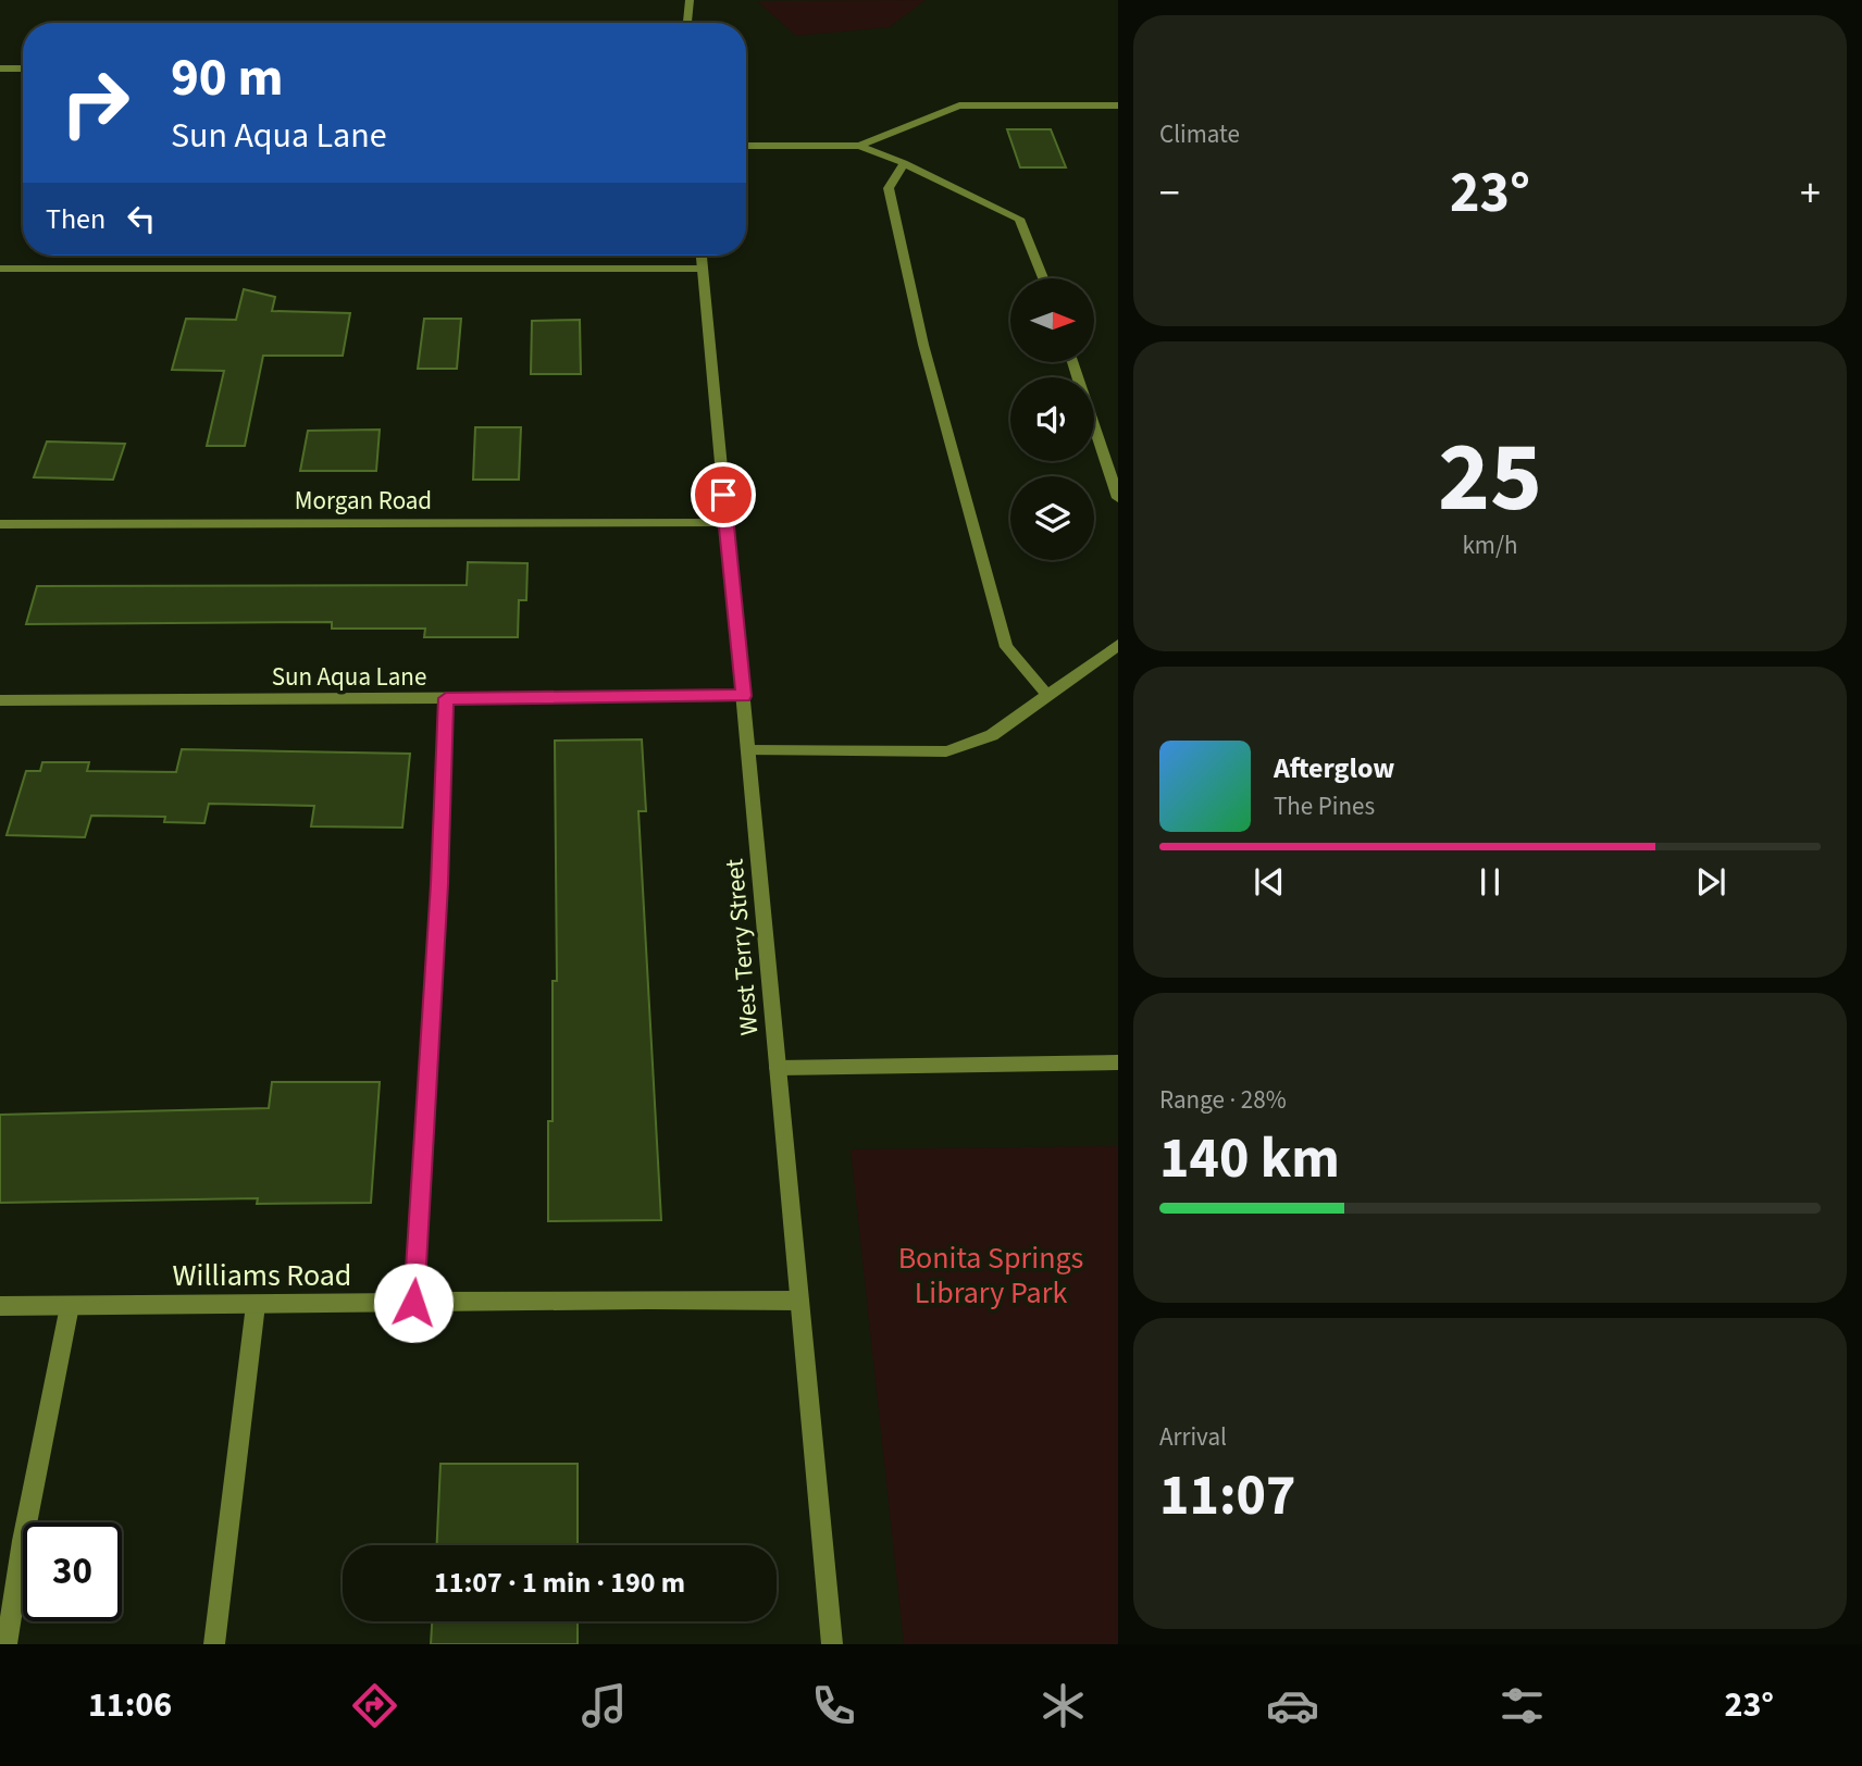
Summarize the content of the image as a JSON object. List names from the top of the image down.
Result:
{
  "streets": {
    "street": [
      "Morgan Road",
      "Sun Aqua Lane",
      "West Terry Street",
      "Williams Road"
    ]
  },
  "crossings": [
    ["Morgan Road", "West Terry Street"],
    ["Sun Aqua Lane", "West Terry Street"],
    ["West Terry Street", "Williams Road"]
  ],
  "parks": ["Bonita Springs Library Park"],
  "north": "right",
  "page": {
    "tile": [
      "Climate",
      ["25", "km/h"],
      ["Range · 28%", "140 km"],
      ["Arrival", "11:07"]
    ],
    "turn": ["90 m", "Sun Aqua Lane"],
    "heat": ["−", "23°", "+"],
    "then": "Then",
    "song": ["Afterglow", "The Pines"],
    "limit": "30",
    "trip": "11:07 · 1 min · 190 m",
    "tabs": ["11:06", "23°"]
  }
}
